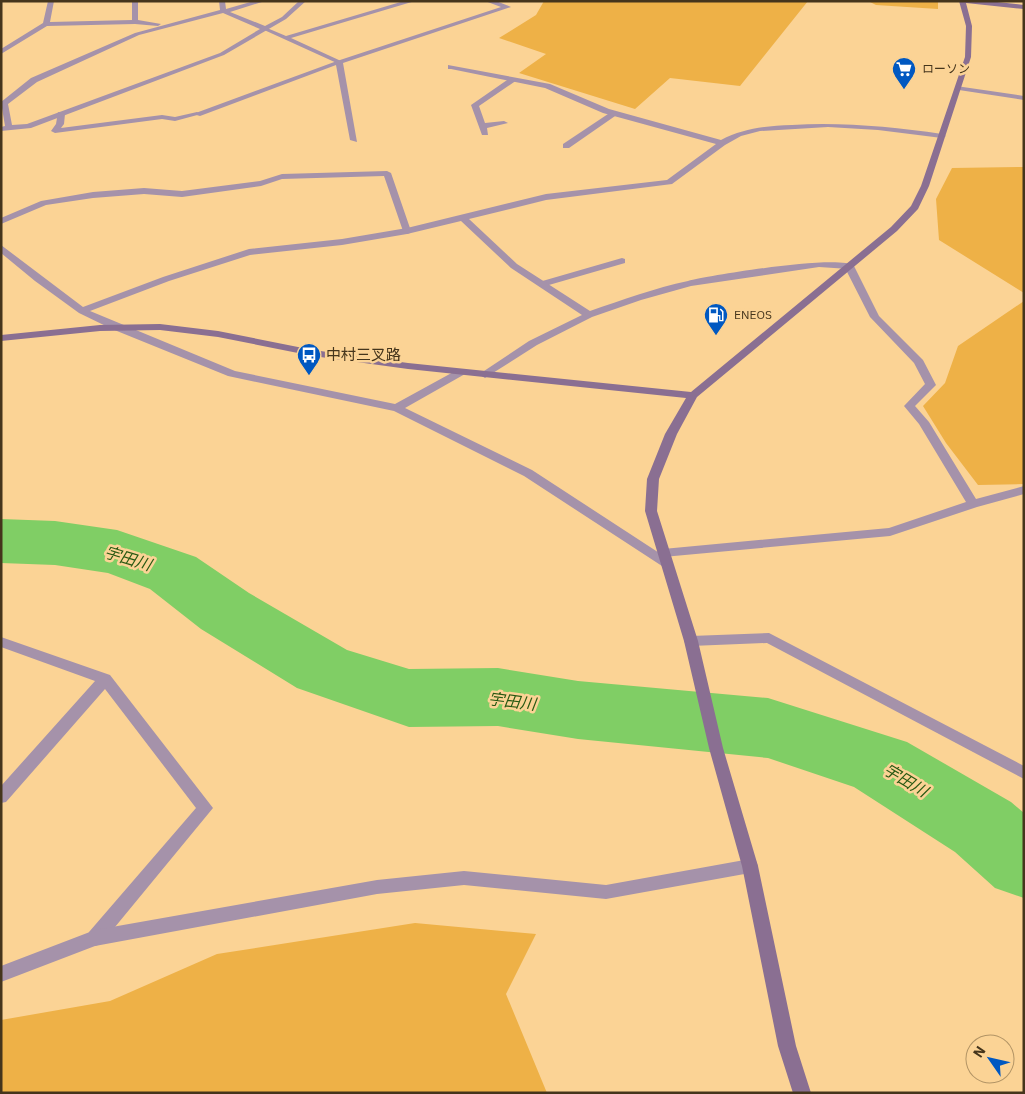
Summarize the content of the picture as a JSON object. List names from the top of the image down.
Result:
{
  "water": ["宇田川"],
  "places": {
    "supermarket": ["ローソン"],
    "fuel station": ["ENEOS"],
    "bus stop": ["中村三叉路"]
  },
  "north": "top left"
}
